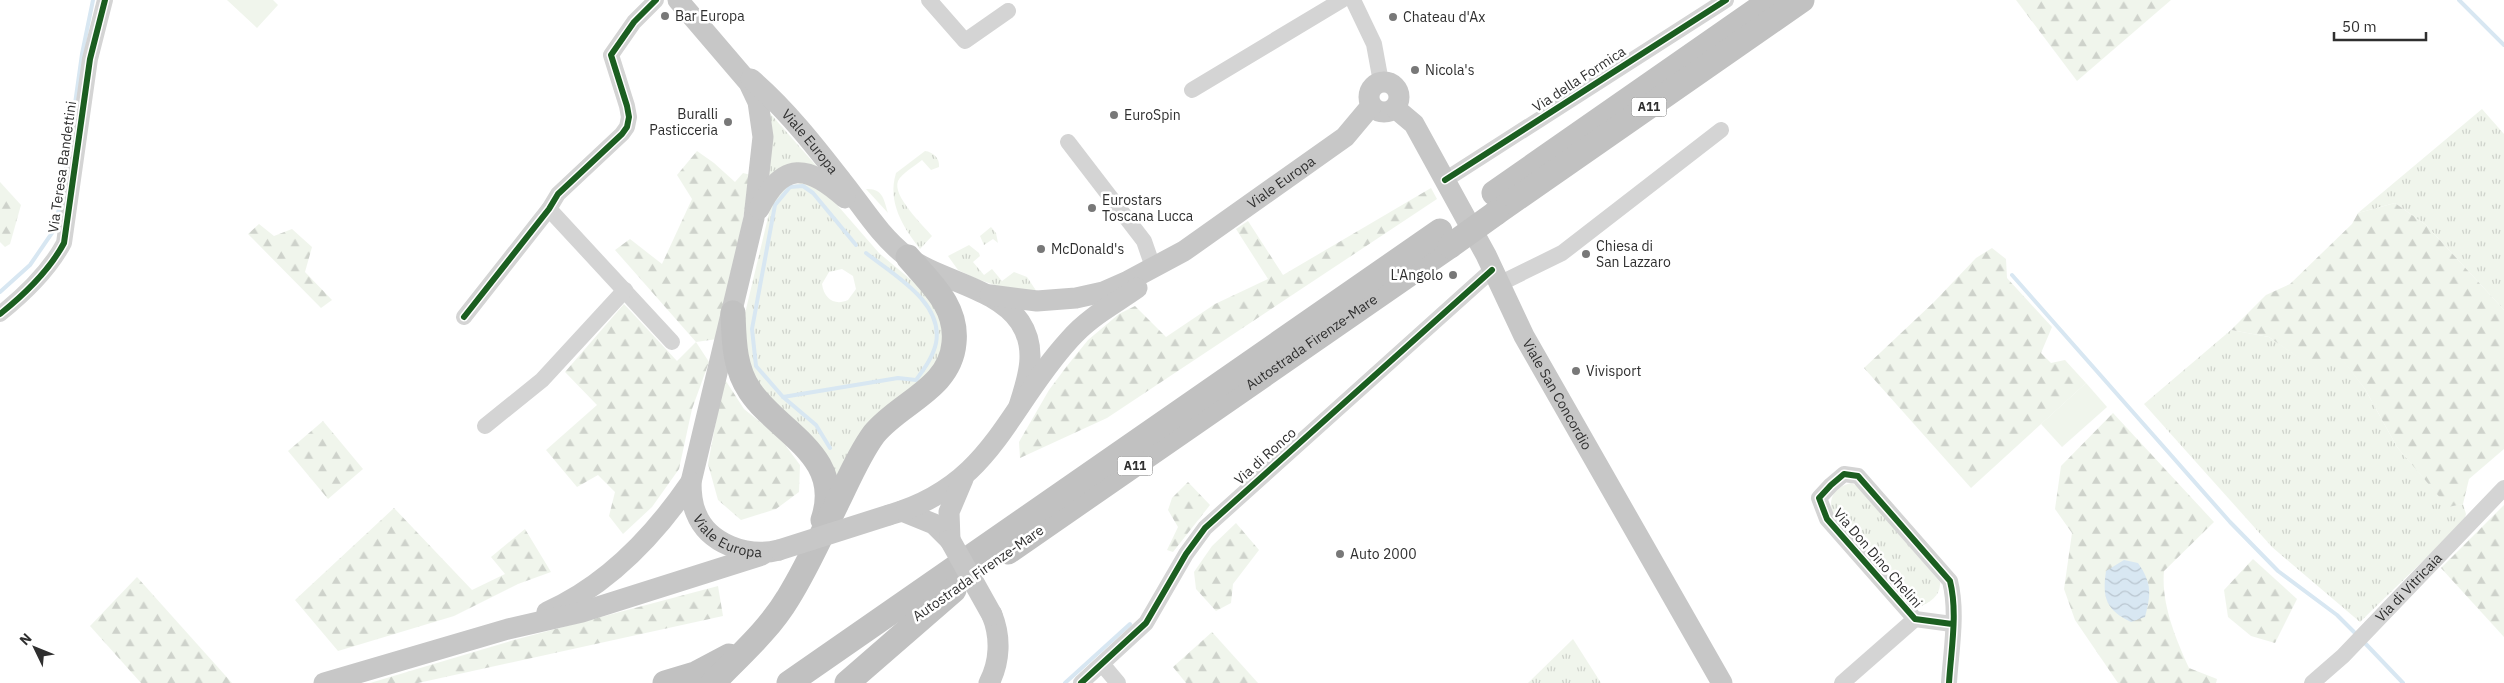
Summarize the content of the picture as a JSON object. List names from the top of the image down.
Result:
{
  "streets": {
    "highway": ["A11", "Autostrada Firenze-Mare"],
    "main road": ["Viale Europa", "Viale San Concordio"],
    "street": [
      "Via della Formica",
      "Via Teresa Bandettini",
      "Via di Ronco",
      "Via Don Dino Chelini",
      "Via di Vitricaia"
    ]
  },
  "crossings": [
    ["Via della Formica", "Viale San Concordio"],
    ["Viale Europa", "Viale San Concordio"],
    ["Viale San Concordio", "Via di Ronco"]
  ],
  "places": [
    "Bar Europa",
    "Chateau d'Ax",
    "Nicola's",
    "EuroSpin",
    "Buralli Pasticceria",
    "Eurostars Toscana Lucca",
    "McDonald's",
    "Chiesa di San Lazzaro",
    "L'Angolo",
    "Vivisport",
    "Auto 2000"
  ],
  "scale_bar": "50 m",
  "north": "top left"
}
